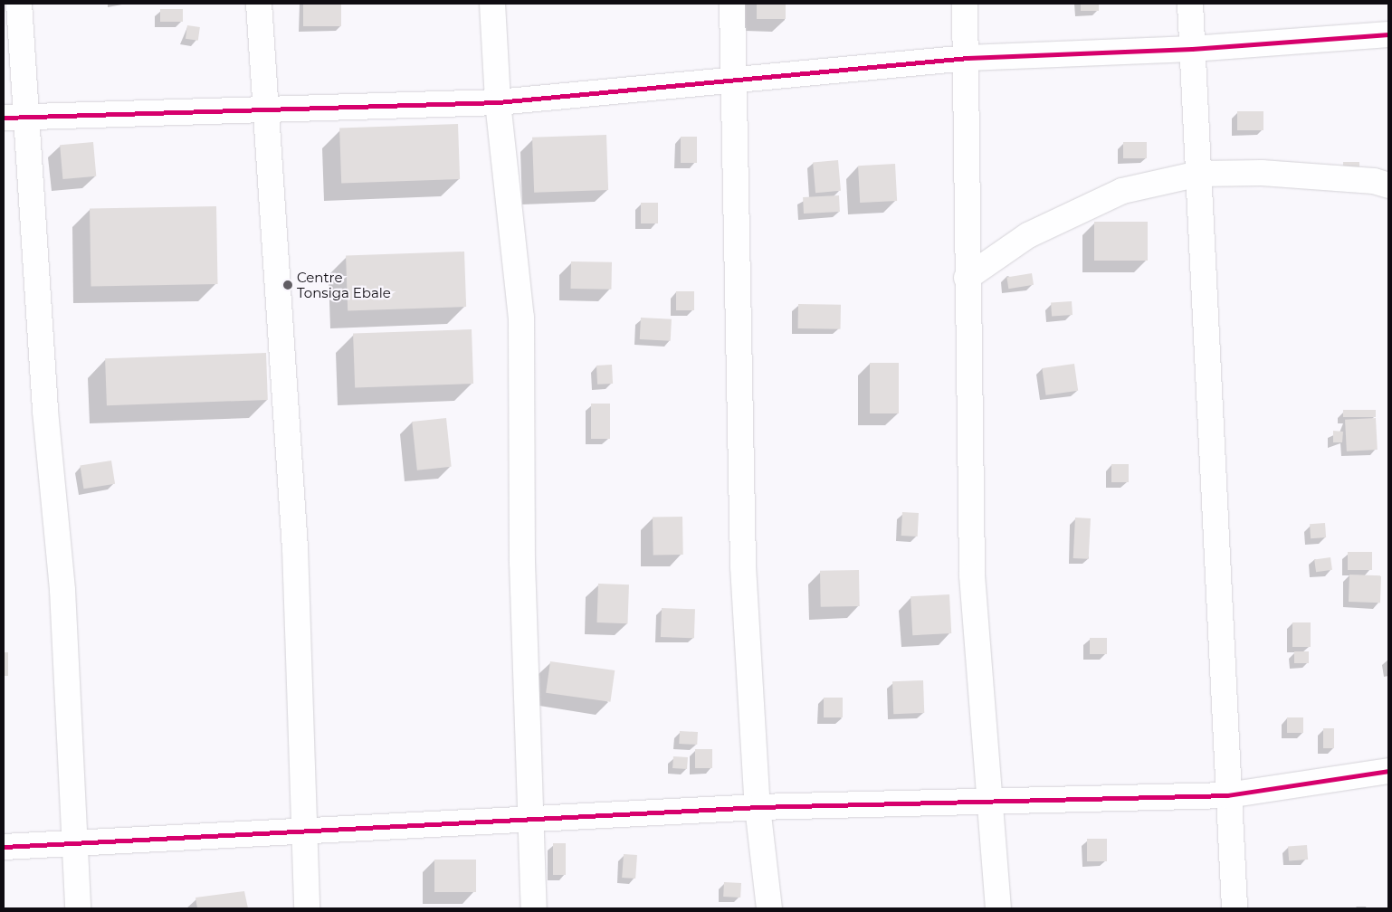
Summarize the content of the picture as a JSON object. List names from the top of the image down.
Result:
{
  "places": ["Centre Tonsiga Ebale"]
}
